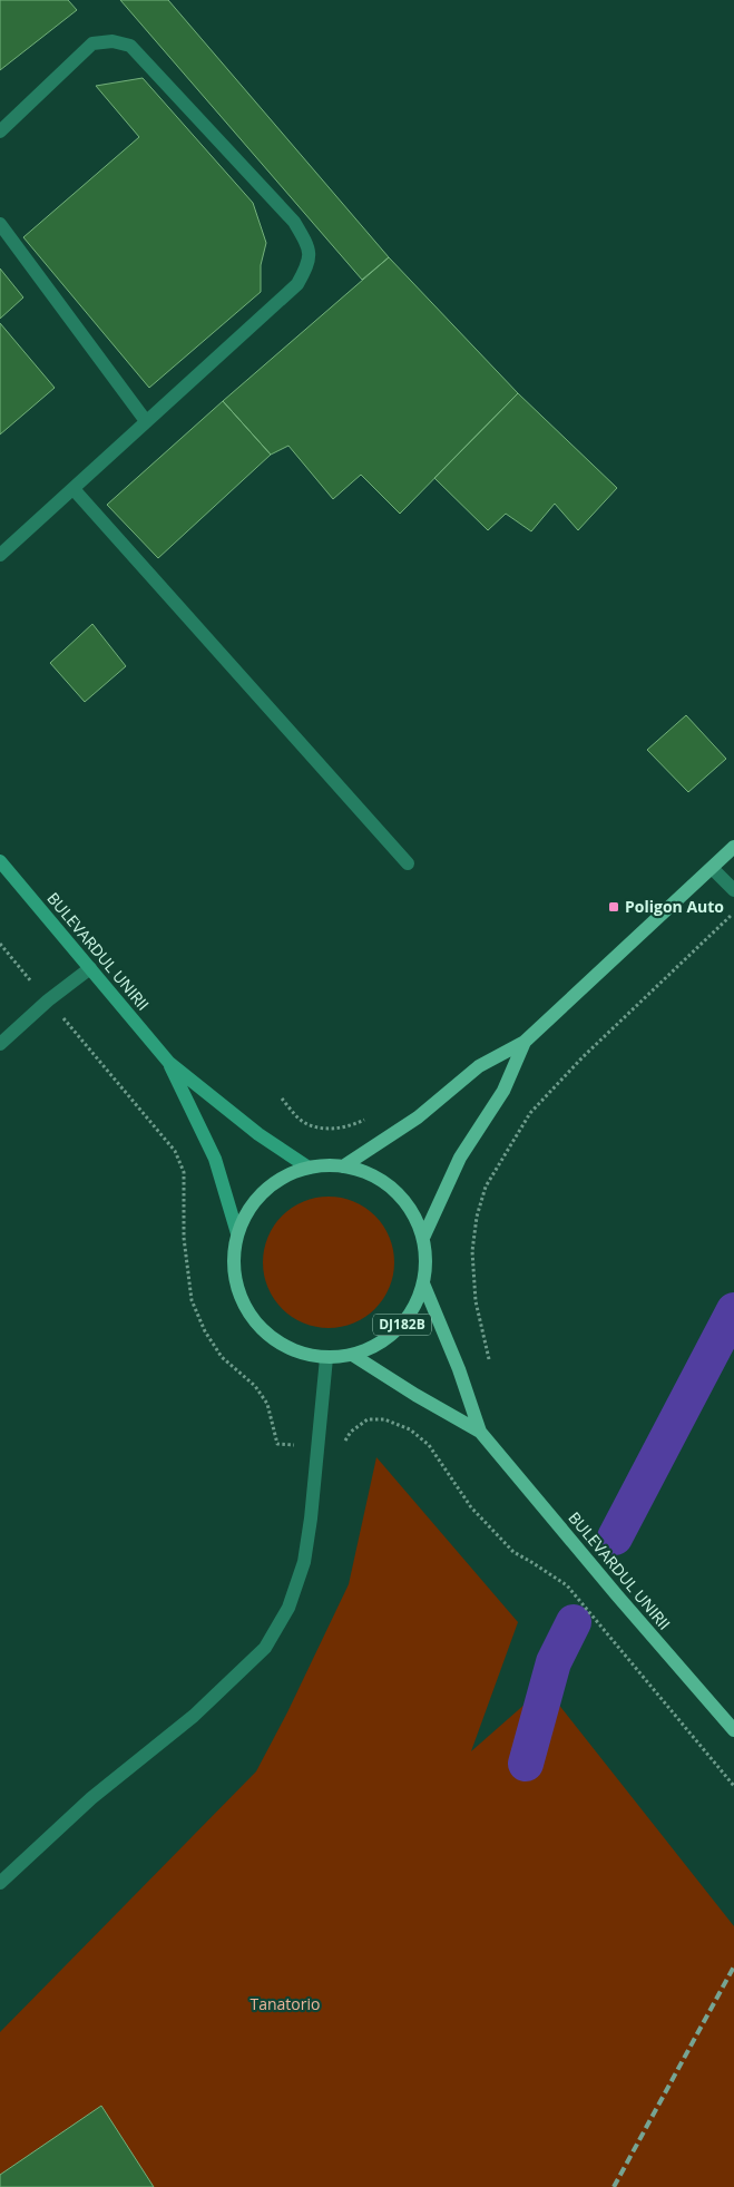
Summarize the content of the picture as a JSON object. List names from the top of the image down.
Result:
{
  "streets": {
    "main road": ["BULEVARDUL UNIRII", "DJ182B"]
  },
  "crossings": [
    ["BULEVARDUL UNIRII", "DJ182B"]
  ],
  "parks": ["Tanatorio"],
  "places": {
    "transit": ["Poligon Auto"]
  }
}
